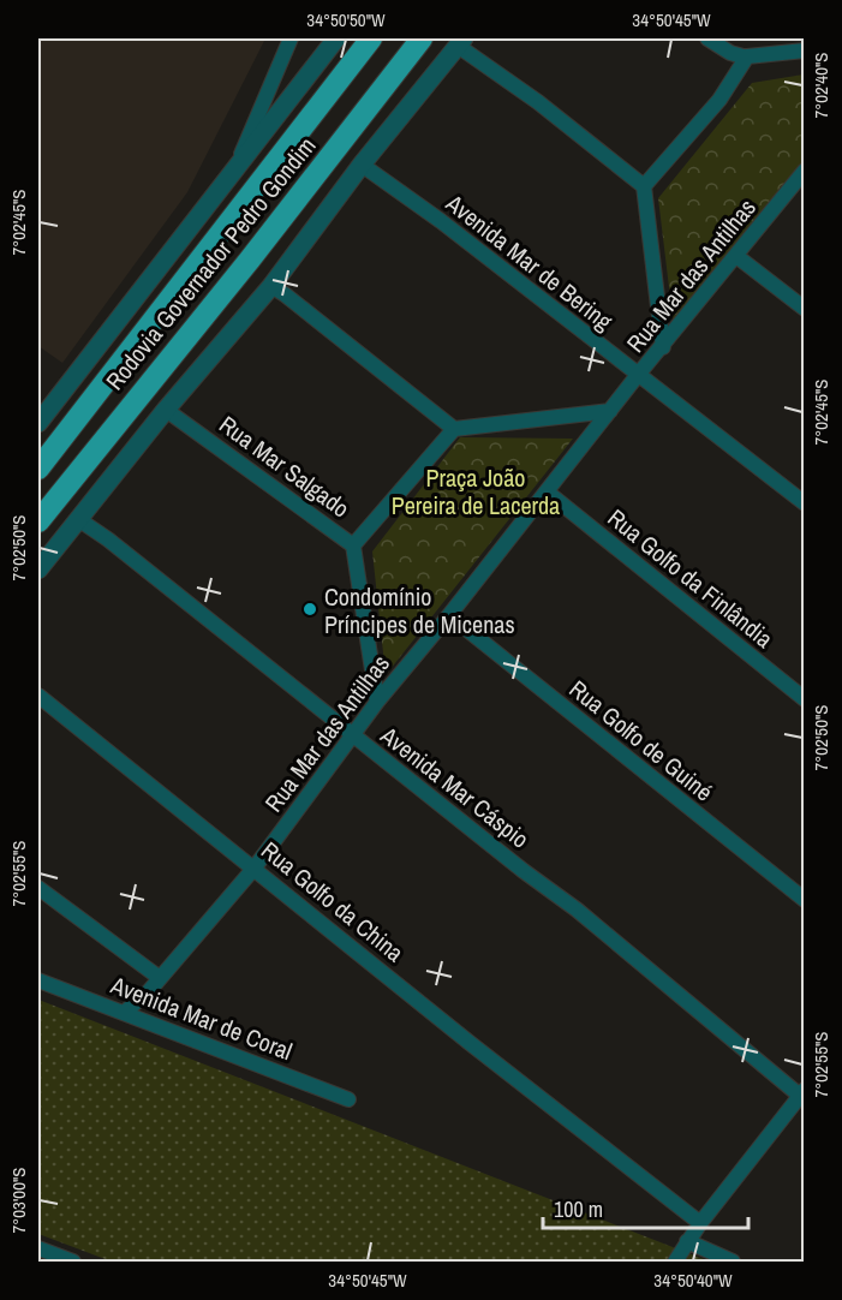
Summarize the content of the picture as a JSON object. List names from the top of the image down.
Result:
{
  "streets": {
    "highway": ["Rodovia Governador Pedro Gondim"],
    "street": [
      "Avenida Mar de Bering",
      "Rua Mar das Antilhas",
      "Rua Mar Salgado",
      "Rua Golfo da Finlândia",
      "Rua Golfo de Guiné",
      "Avenida Mar Cáspio",
      "Rua Golfo da China",
      "Avenida Mar de Coral"
    ]
  },
  "crossings": [
    ["Avenida Mar de Bering", "Rua Mar das Antilhas"],
    ["Rua Mar das Antilhas", "Rua Mar Salgado"],
    ["Rua Mar das Antilhas", "Rua Golfo da Finlândia"],
    ["Rua Mar das Antilhas", "Rua Golfo de Guiné"],
    ["Rua Mar das Antilhas", "Avenida Mar Cáspio"],
    ["Rua Mar das Antilhas", "Rua Golfo da China"],
    ["Rua Mar das Antilhas", "Avenida Mar de Coral"]
  ],
  "parks": ["Praça João Pereira de Lacerda"],
  "places": ["Condomínio Príncipes de Micenas"],
  "scale_bar": "100 m",
  "coordinates": [
    "34°50'50\"W",
    "34°50'45\"W",
    "7°02'40\"S",
    "7°02'45\"S",
    "7°02'50\"S",
    "7°02'55\"S",
    "7°03'00\"S",
    "34°50'40\"W"
  ]
}
